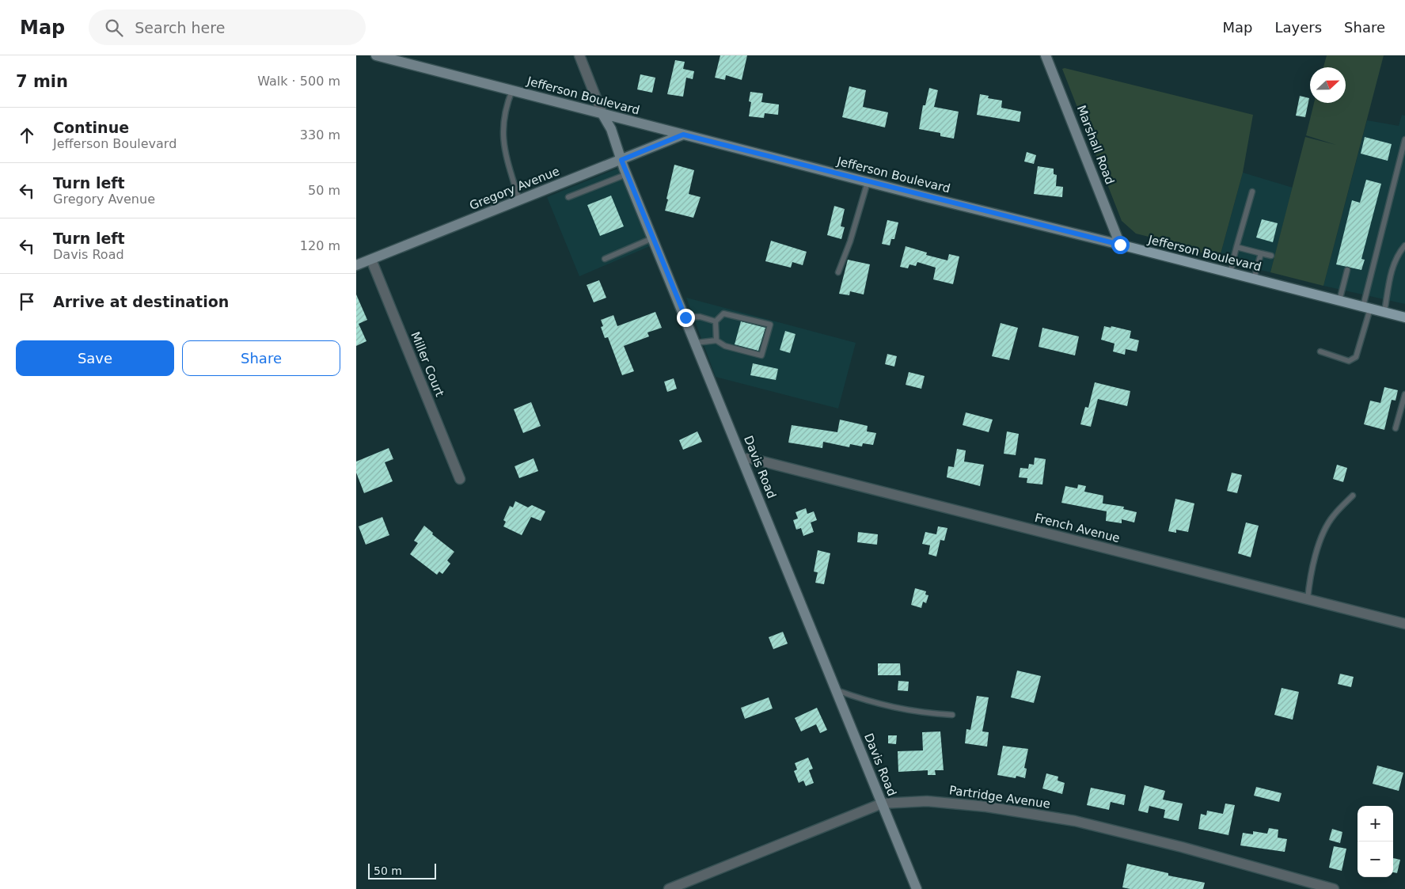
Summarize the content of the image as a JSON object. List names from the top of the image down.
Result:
{
  "streets": {
    "main road": [
      "Jefferson Boulevard",
      "Marshall Road",
      "Gregory Avenue",
      "Davis Road"
    ],
    "street": ["Miller Court", "French Avenue", "Partridge Avenue"]
  },
  "crossings": [
    ["Jefferson Boulevard", "Marshall Road"],
    ["Jefferson Boulevard", "Gregory Avenue"],
    ["Jefferson Boulevard", "Davis Road"],
    ["Gregory Avenue", "Miller Court"],
    ["Gregory Avenue", "Davis Road"],
    ["Davis Road", "French Avenue"],
    ["Davis Road", "Partridge Avenue"]
  ],
  "scale_bar": "50 m",
  "north": "right",
  "page": {
    "header": "Map",
    "search": "Search here",
    "nav": ["Map", "Layers", "Share"],
    "heading": ["7 min", "Walk · 500 m"],
    "list": [
      ["Continue", "Jefferson Boulevard", "330 m"],
      ["Turn left", "Gregory Avenue", "50 m"],
      ["Turn left", "Davis Road", "120 m"],
      "Arrive at destination"
    ],
    "buttons": ["Save", "Share"],
    "map_buttons": ["+", "−"],
    "scale": "50 m"
  }
}
